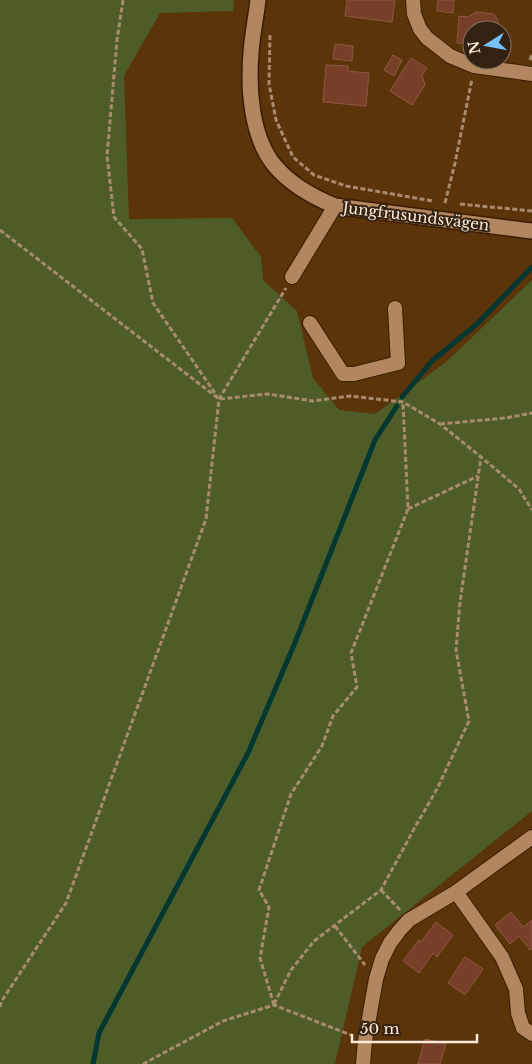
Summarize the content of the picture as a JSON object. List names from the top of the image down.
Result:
{
  "streets": {
    "street": ["Jungfrusundsvägen"]
  },
  "scale_bar": "50 m",
  "north": "left"
}
